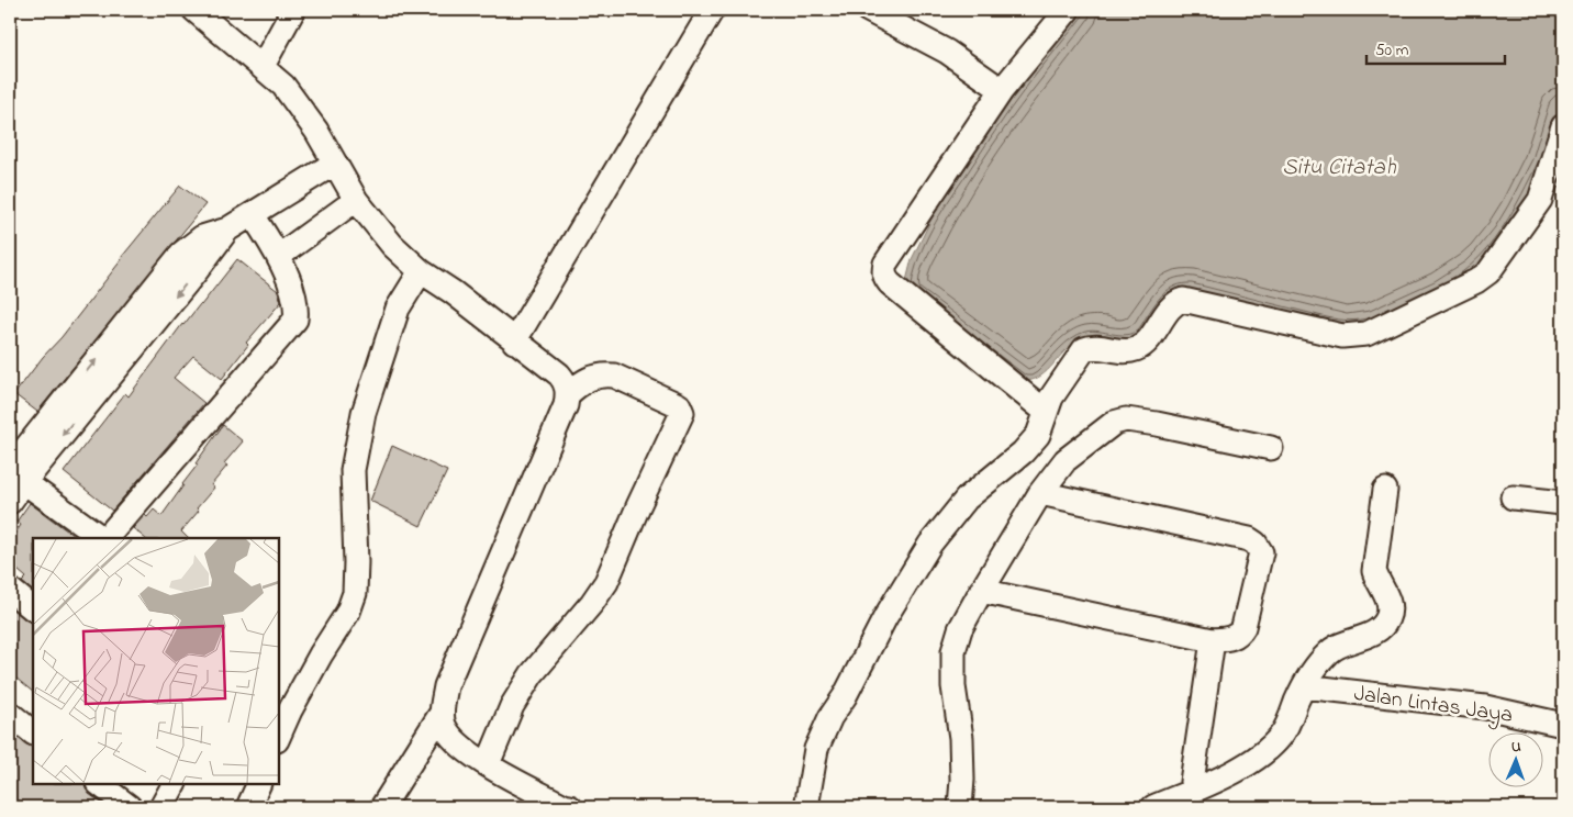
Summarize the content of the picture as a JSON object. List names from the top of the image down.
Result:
{
  "streets": {
    "street": ["Jalan Lintas Jaya"]
  },
  "water": ["Situ Citatah"],
  "scale_bar": "50 m",
  "north": "top"
}
